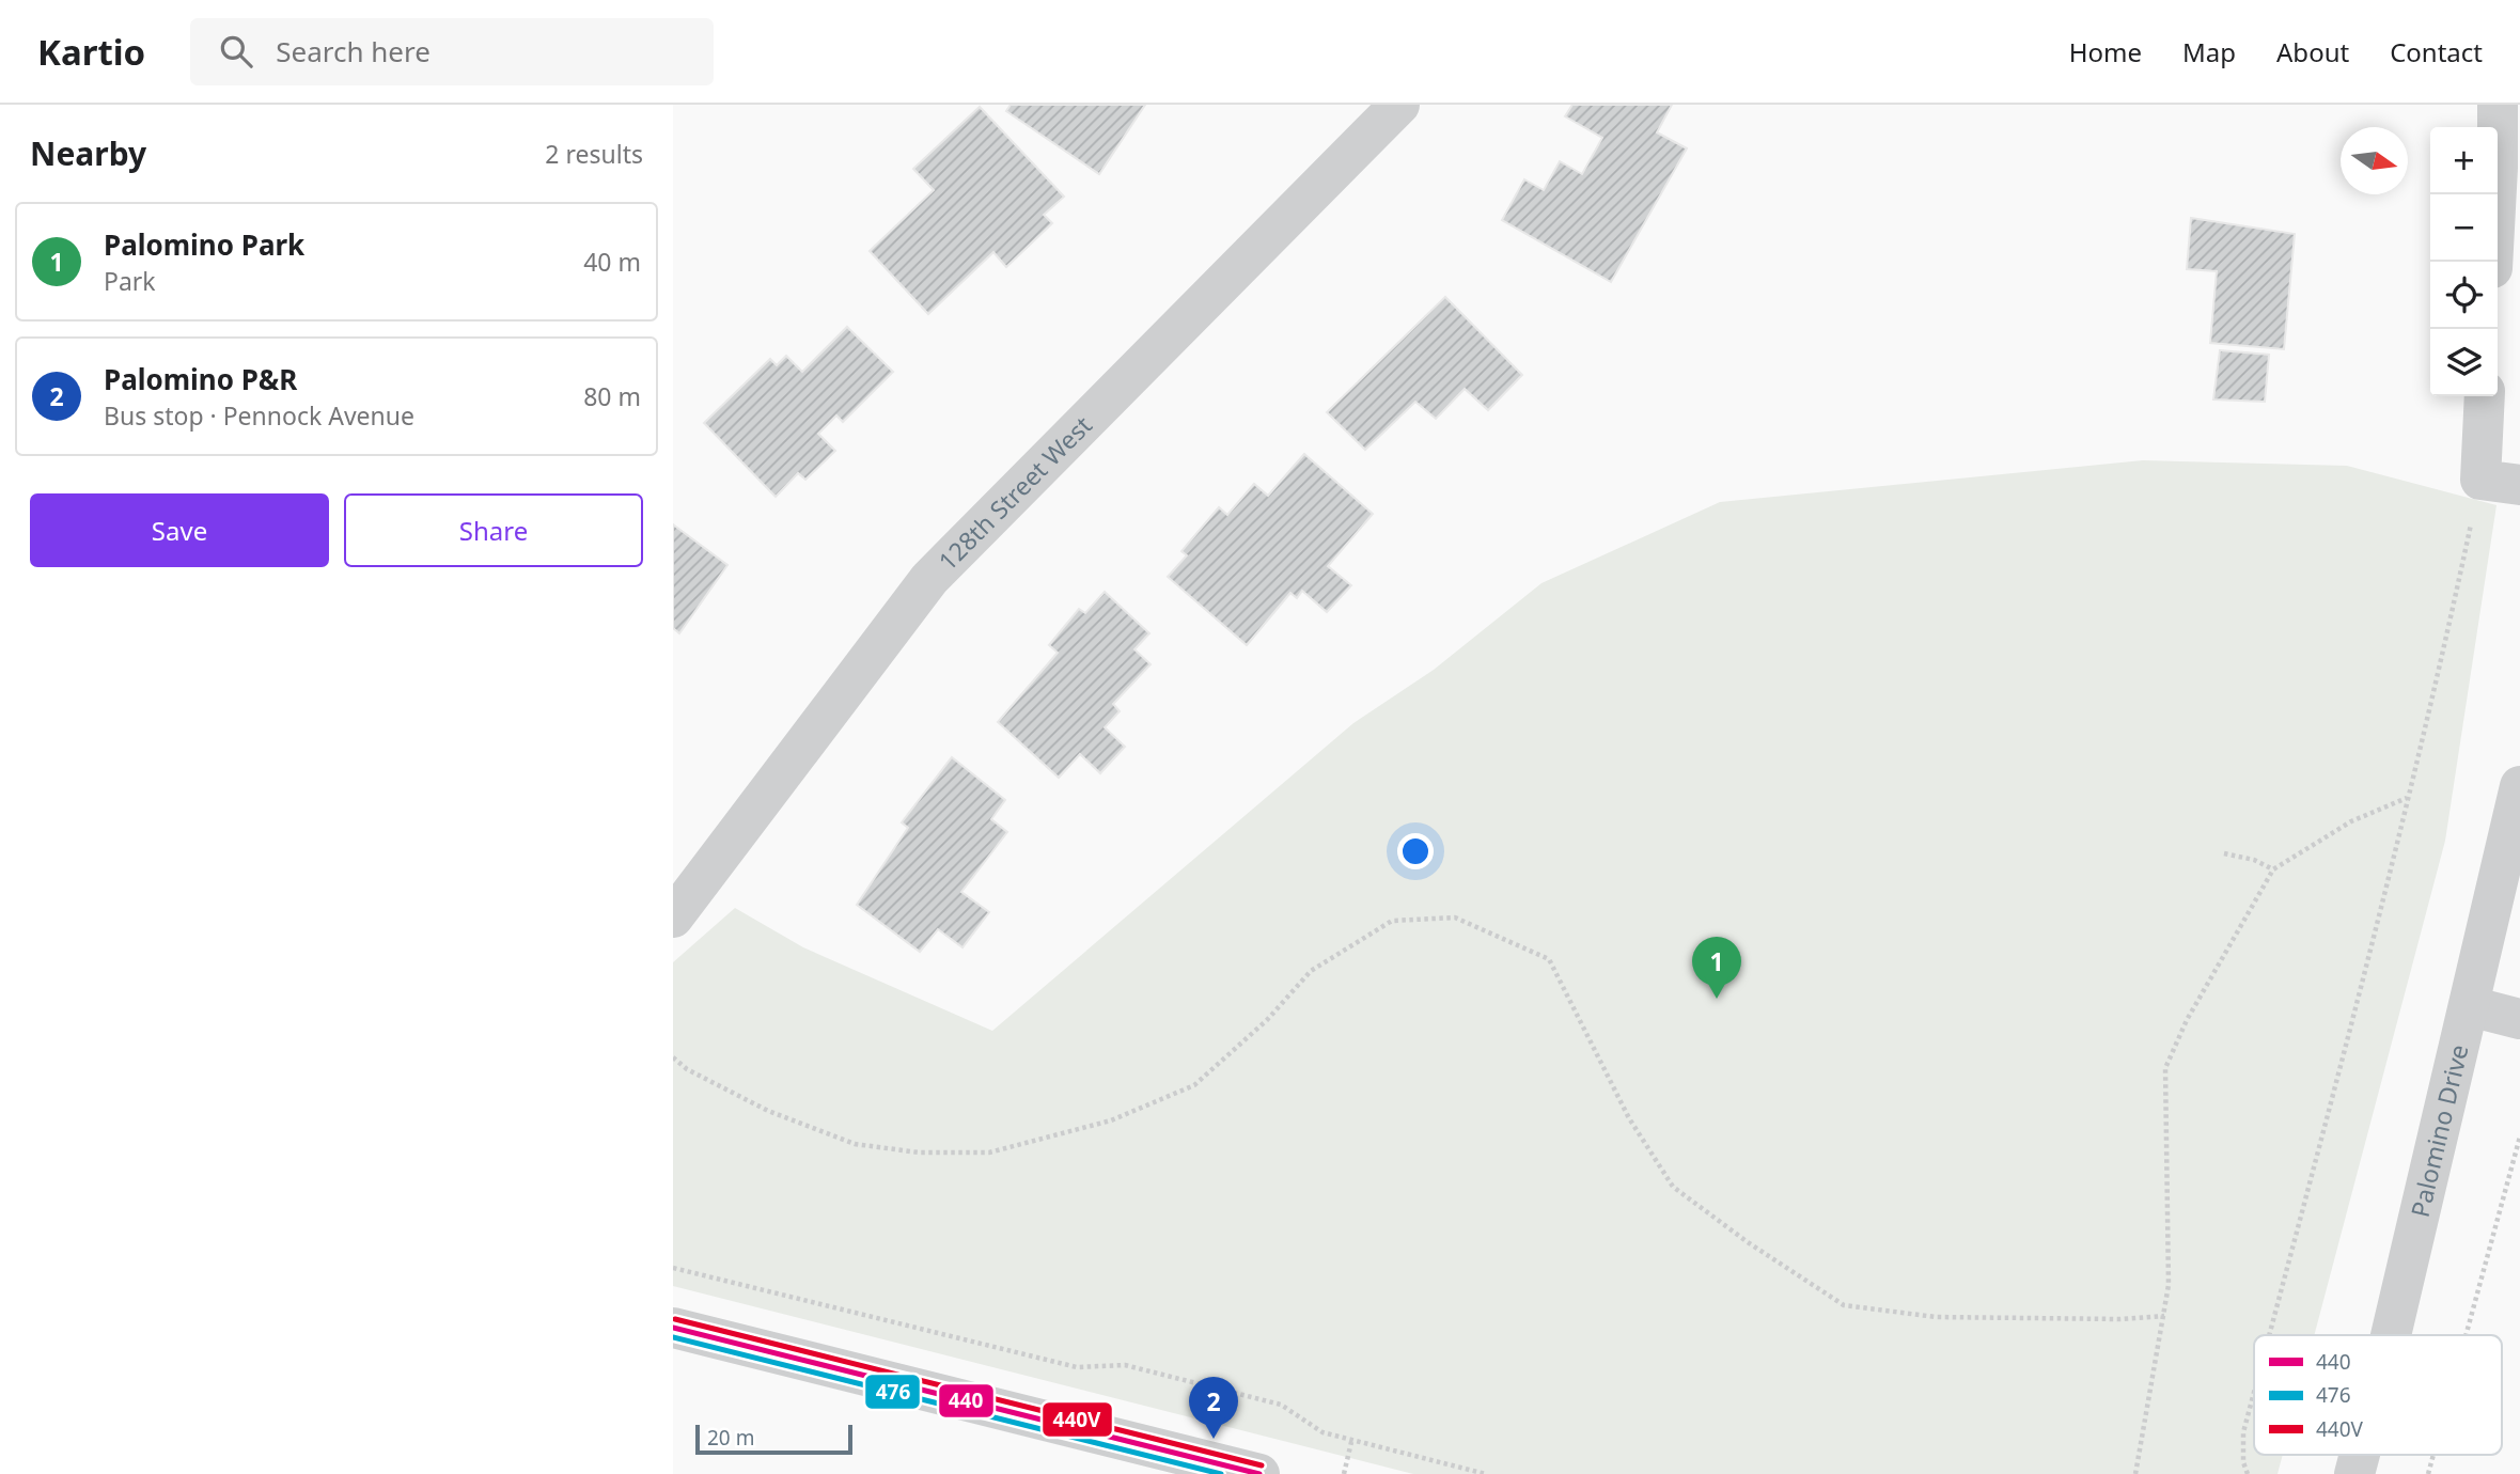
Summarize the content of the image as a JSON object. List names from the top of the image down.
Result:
{
  "streets": {
    "street": ["128th Street West", "Palomino Drive"]
  },
  "lines": ["transit line 440V", "transit line 440", "transit line 476"],
  "legend": ["440", "476", "440V"],
  "scale_bar": "20 m",
  "north": "right",
  "page": {
    "header": "Kartio",
    "search": "Search here",
    "nav": [
      "Home",
      "Map",
      "About",
      "Contact"
    ],
    "heading": ["Nearby", "2 results"],
    "map_buttons": ["+", "−"],
    "list": [
      {
        "mark": "1",
        "name": "Palomino Park",
        "note": "Park",
        "value": "40 m"
      },
      {
        "mark": "2",
        "name": "Palomino P&R",
        "note": "Bus stop · Pennock Avenue",
        "value": "80 m"
      }
    ],
    "buttons": ["Save", "Share"],
    "pins": ["1", "2"],
    "scale": "20 m"
  }
}
